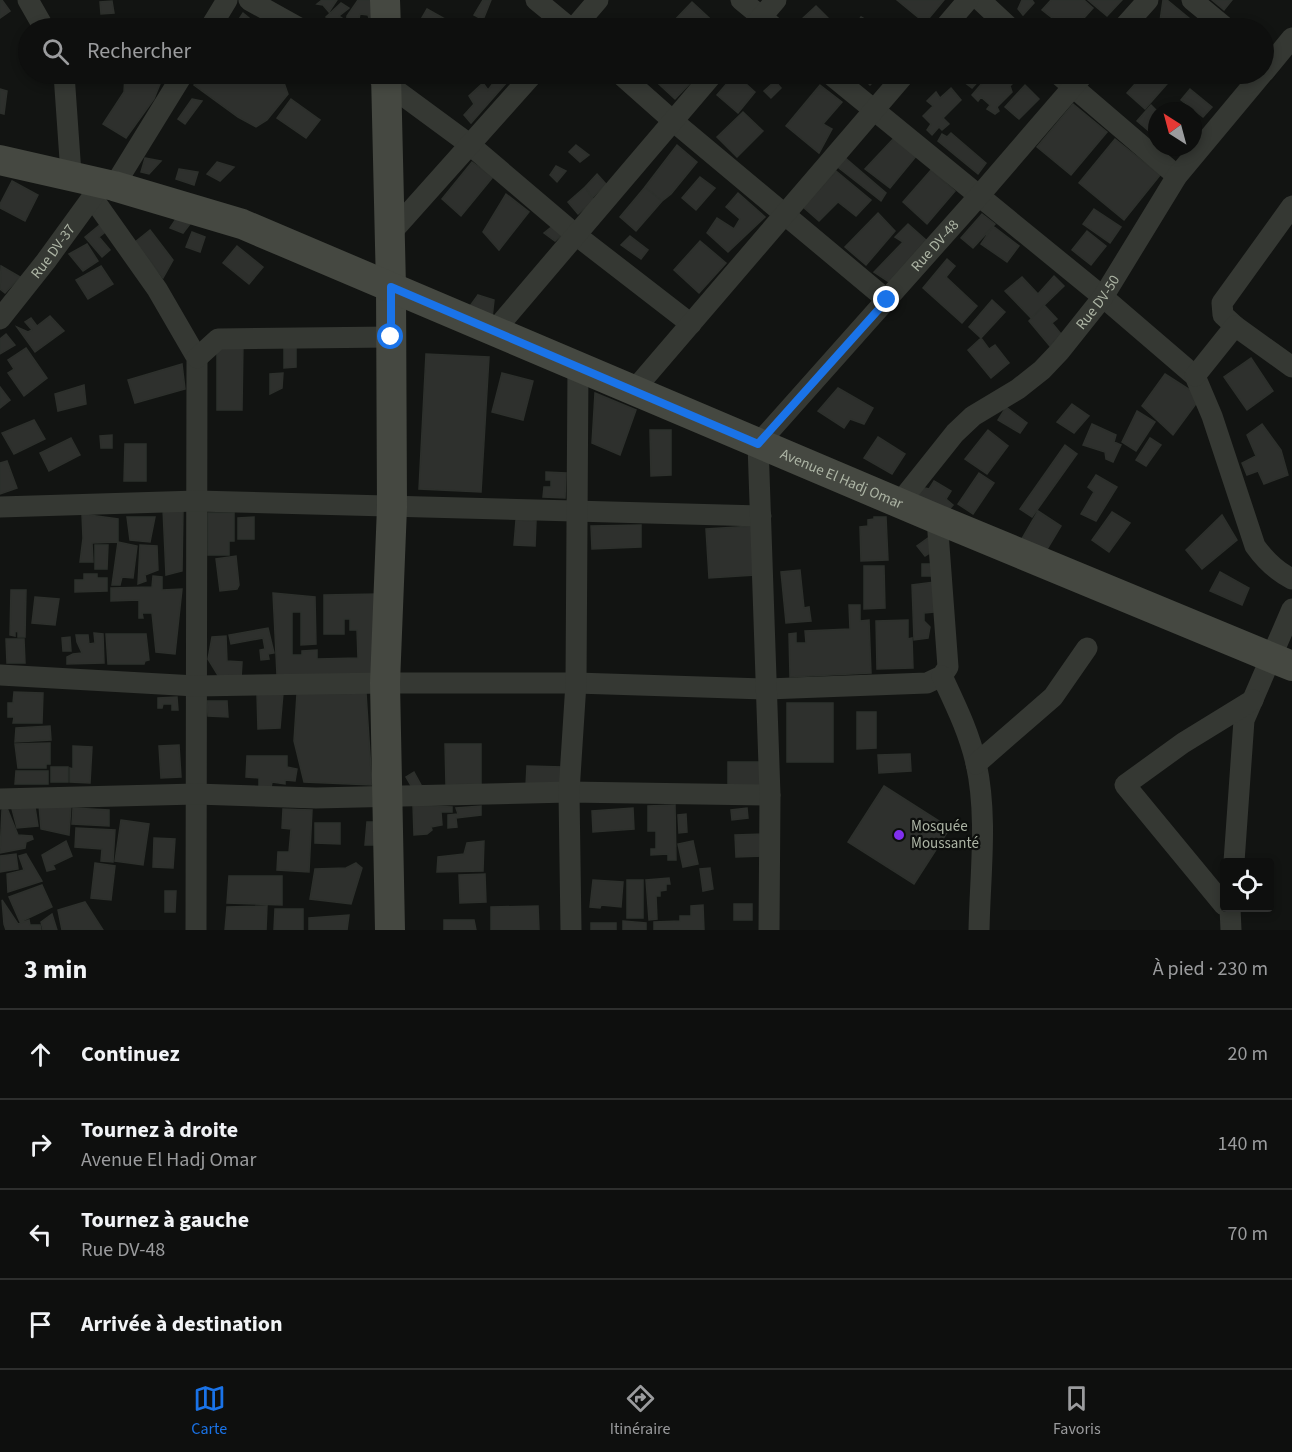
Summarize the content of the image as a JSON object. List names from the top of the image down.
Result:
{
  "streets": {
    "street": [
      "Rue DV-48",
      "Rue DV-37",
      "Rue DV-50",
      "Avenue El Hadj Omar"
    ]
  },
  "crossings": [
    ["Rue DV-48", "Avenue El Hadj Omar"],
    ["Rue DV-37", "Avenue El Hadj Omar"],
    ["Rue DV-50", "Avenue El Hadj Omar"]
  ],
  "places": ["Mosquée Moussanté"],
  "north": "top left",
  "page": {
    "search": "Rechercher",
    "heading": ["3 min", "À pied · 230 m"],
    "list": [
      ["Continuez", "20 m"],
      ["Tournez à droite", "Avenue El Hadj Omar", "140 m"],
      ["Tournez à gauche", "Rue DV-48", "70 m"],
      "Arrivée à destination"
    ],
    "nav": ["Carte", "Itinéraire", "Favoris"]
  }
}
